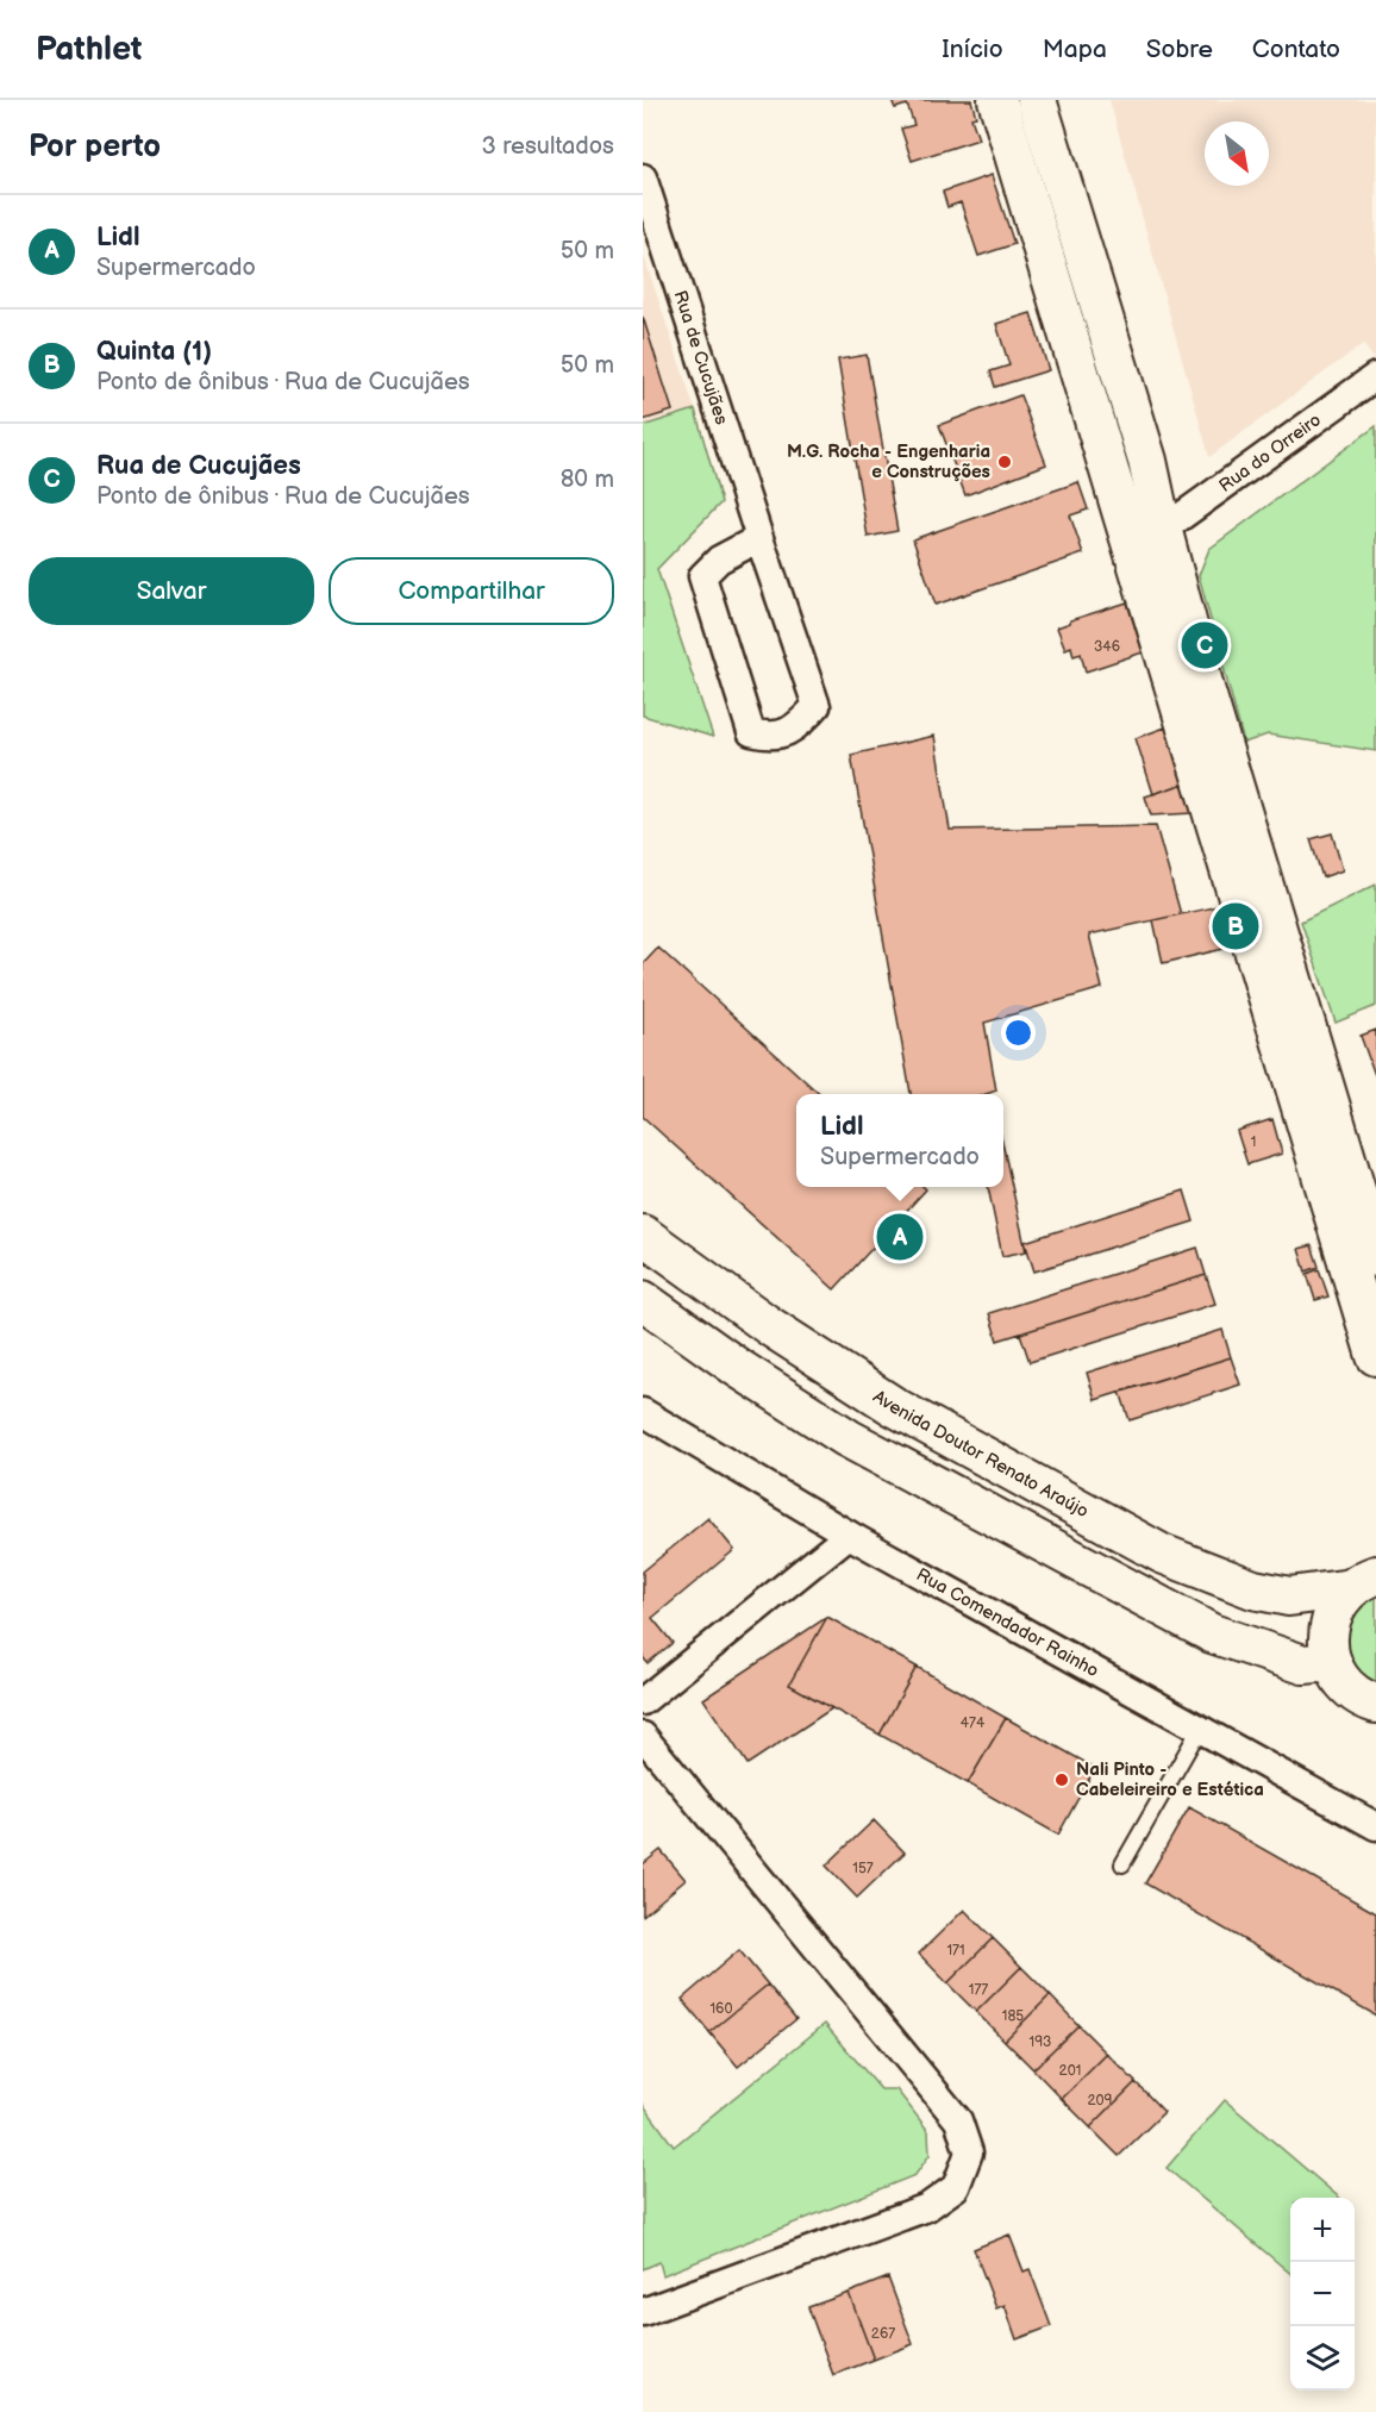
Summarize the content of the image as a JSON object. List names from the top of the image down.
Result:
{
  "streets": {
    "street": [
      "Rua de Cucujães",
      "Rua do Orreiro",
      "Avenida Doutor Renato Araújo",
      "Rua Comendador Rainho"
    ]
  },
  "places": ["M.G. Rocha - Engenharia e Construções", "Nali Pinto - Cabeleireiro e Estética"],
  "house_numbers": [
    "346",
    "1",
    "474",
    "157",
    "171",
    "177",
    "160",
    "185",
    "193",
    "201",
    "209",
    "267"
  ],
  "north": "bottom right",
  "page": {
    "header": "Pathlet",
    "nav": [
      "Início",
      "Mapa",
      "Sobre",
      "Contato"
    ],
    "heading": ["Por perto", "3 resultados"],
    "list": [
      {
        "mark": "A",
        "name": "Lidl",
        "note": "Supermercado",
        "value": "50 m"
      },
      {
        "mark": "B",
        "name": "Quinta (1)",
        "note": "Ponto de ônibus · Rua de Cucujães",
        "value": "50 m"
      },
      {
        "mark": "C",
        "name": "Rua de Cucujães",
        "note": "Ponto de ônibus · Rua de Cucujães",
        "value": "80 m"
      }
    ],
    "buttons": ["Salvar", "Compartilhar"],
    "pins": ["C", "B", "A"],
    "popup": ["Lidl", "Supermercado"],
    "map_buttons": ["+", "−"]
  }
}
